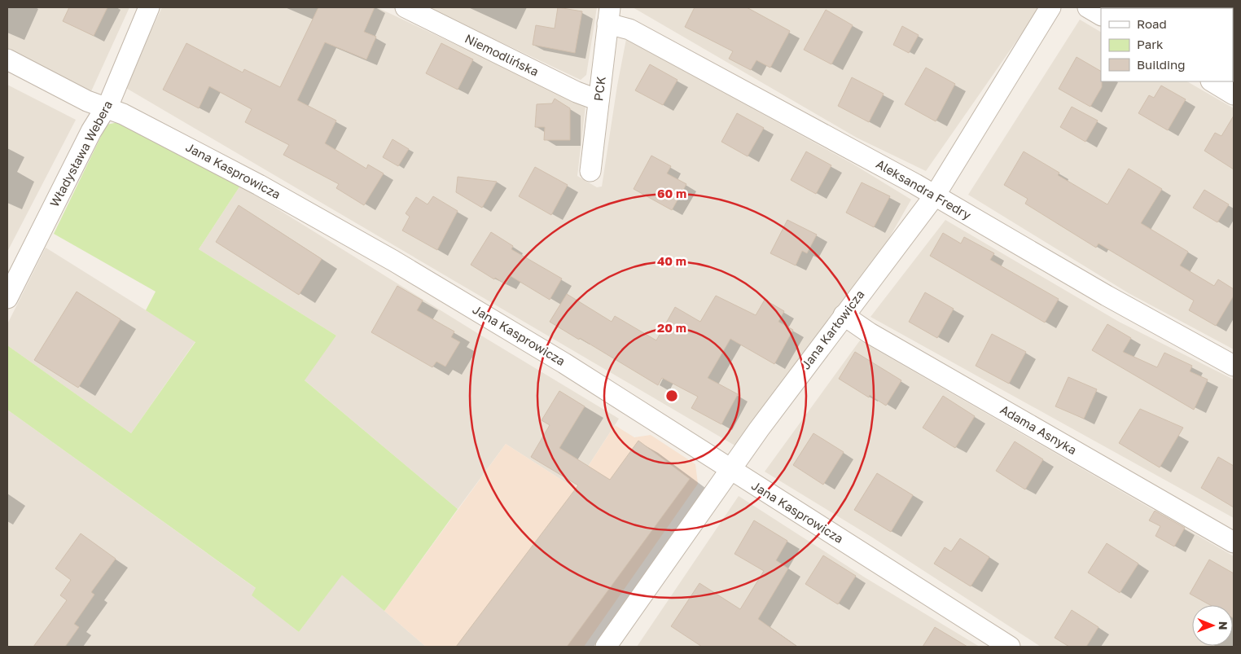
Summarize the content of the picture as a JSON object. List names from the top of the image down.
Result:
{
  "streets": {
    "street": [
      "Niemodlińska",
      "PCK",
      "Władysława Webera",
      "Jana Kasprowicza",
      "Aleksandra Fredry",
      "Jana Karłowicza",
      "Adama Asnyka"
    ]
  },
  "crossings": [
    ["Niemodlińska", "PCK"],
    ["PCK", "Aleksandra Fredry"],
    ["Władysława Webera", "Jana Kasprowicza"],
    ["Jana Kasprowicza", "Jana Karłowicza"],
    ["Aleksandra Fredry", "Jana Karłowicza"],
    ["Jana Karłowicza", "Adama Asnyka"]
  ],
  "legend": ["Road", "Park", "Building"],
  "north": "right",
  "rings": ["60 m", "40 m", "20 m"]
}
